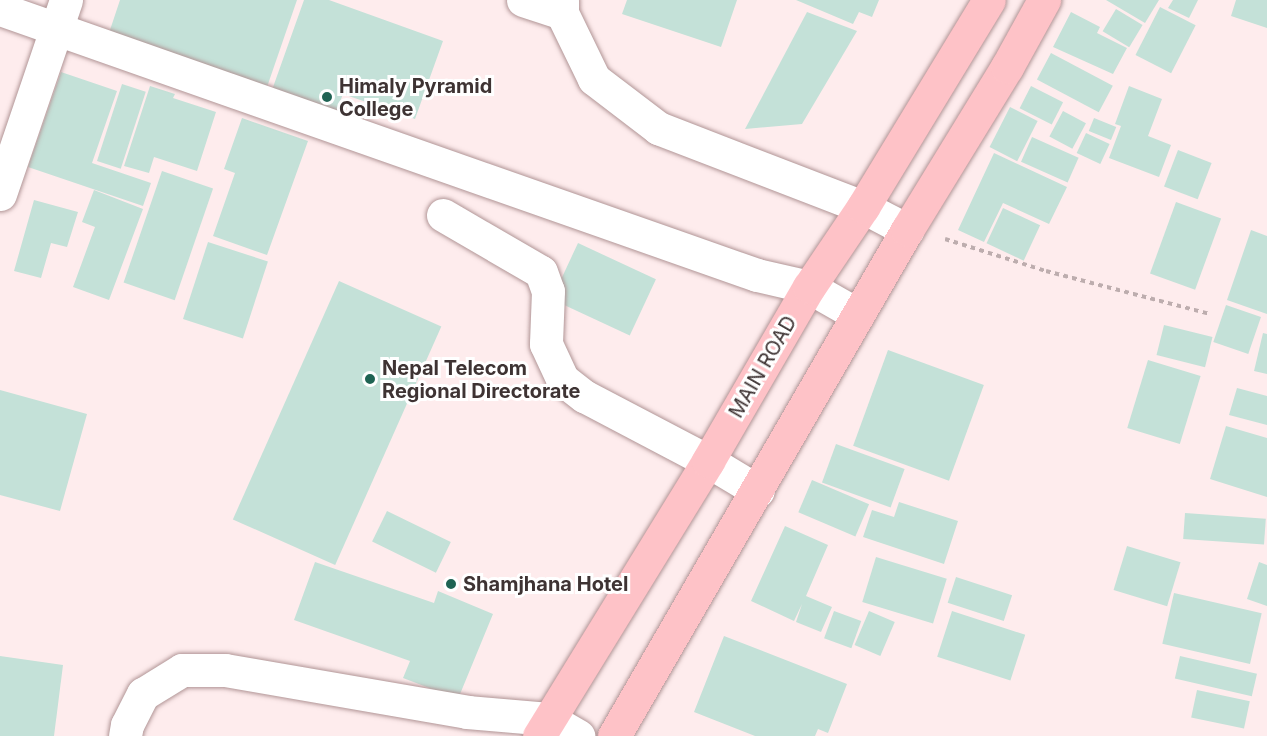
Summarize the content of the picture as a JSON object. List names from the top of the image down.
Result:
{
  "streets": {
    "main road": ["MAIN ROAD"]
  },
  "places": ["Himaly Pyramid College", "Nepal Telecom Regional Directorate", "Shamjhana Hotel"]
}
